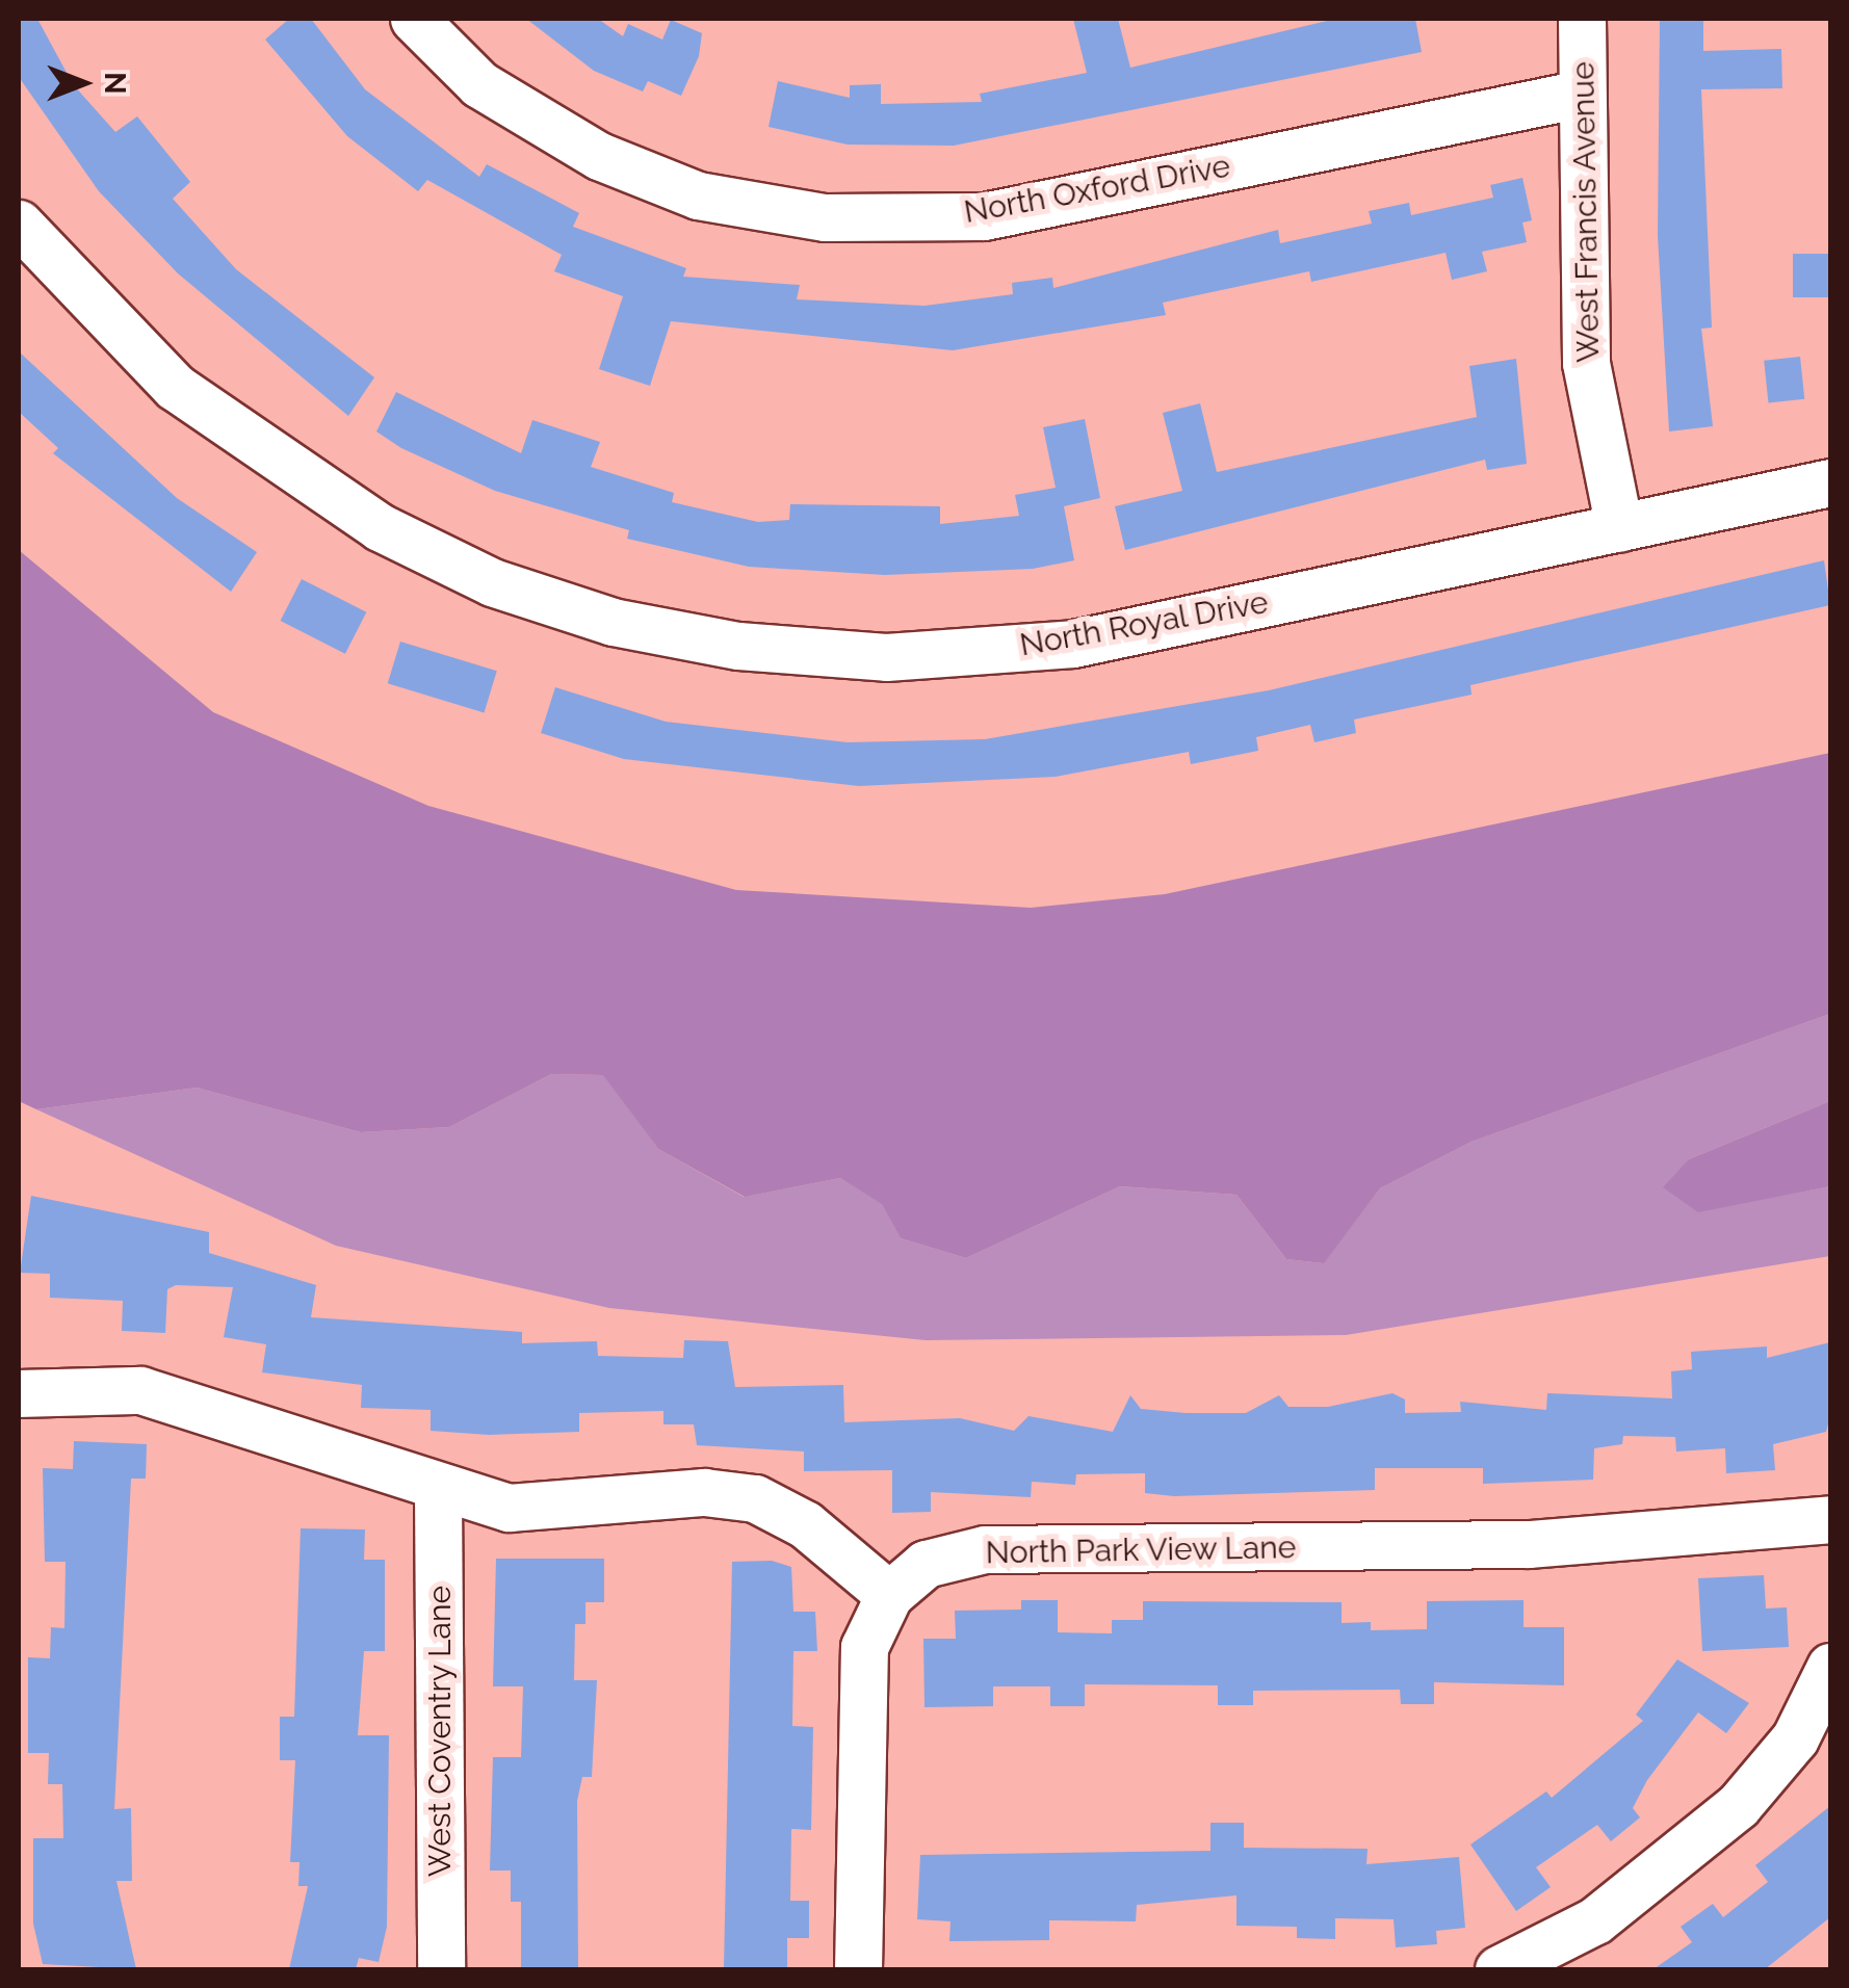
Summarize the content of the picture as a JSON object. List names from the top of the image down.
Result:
{
  "streets": {
    "street": [
      "North Oxford Drive",
      "West Francis Avenue",
      "North Royal Drive",
      "North Park View Lane",
      "West Coventry Lane"
    ]
  },
  "crossings": [
    ["North Oxford Drive", "West Francis Avenue"],
    ["West Francis Avenue", "North Royal Drive"]
  ],
  "north": "right"
}
